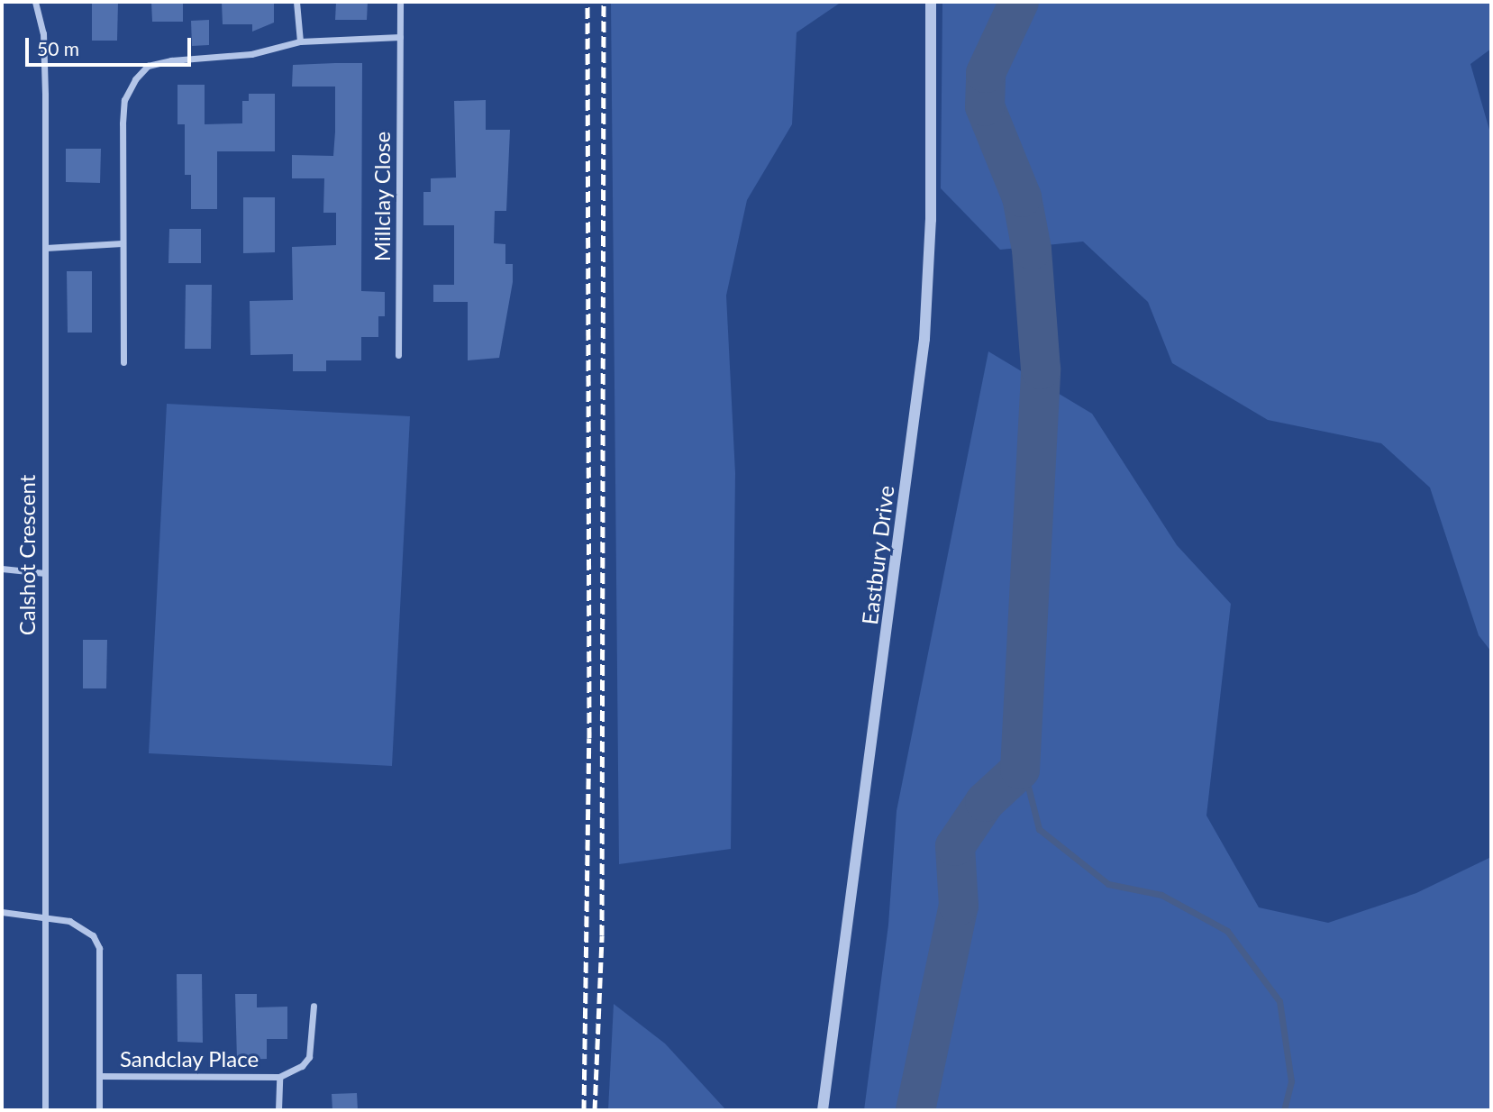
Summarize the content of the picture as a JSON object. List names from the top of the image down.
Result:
{
  "streets": {
    "street": [
      "Millclay Close",
      "Calshot Crescent",
      "Eastbury Drive",
      "Sandclay Place"
    ]
  },
  "crossings": [
    ["Calshot Crescent", "Sandclay Place"]
  ],
  "scale_bar": "50 m"
}
